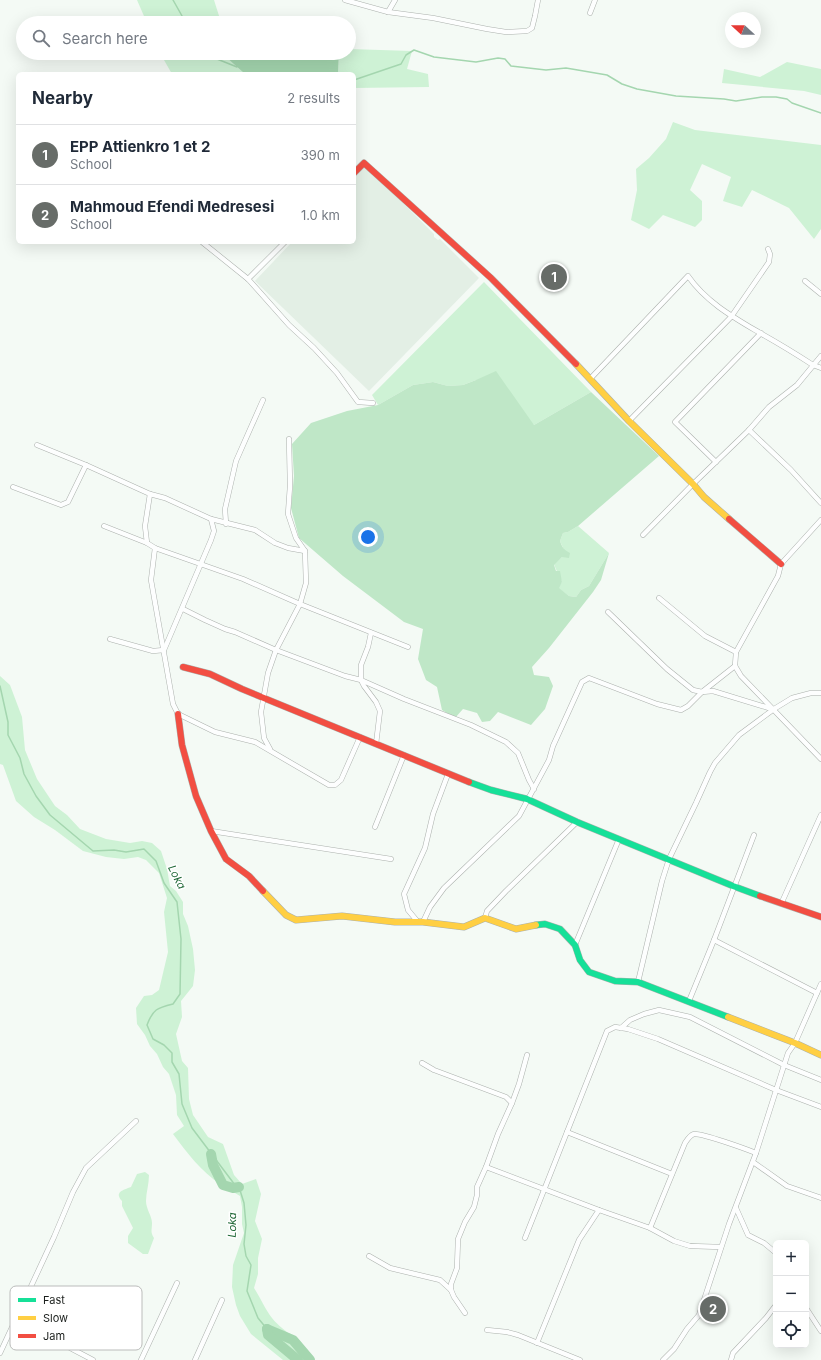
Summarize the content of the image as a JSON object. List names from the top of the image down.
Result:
{
  "water": ["Loka"],
  "legend": ["Fast", "Slow", "Jam"],
  "north": "left",
  "page": {
    "search": "Search here",
    "heading": ["Nearby", "2 results"],
    "list": [
      {
        "mark": "1",
        "name": "EPP Attienkro 1 et 2",
        "note": "School",
        "value": "390 m"
      },
      {
        "mark": "2",
        "name": "Mahmoud Efendi Medresesi",
        "note": "School",
        "value": "1.0 km"
      }
    ],
    "pins": ["1", "2"],
    "map_buttons": ["+", "−"]
  }
}
